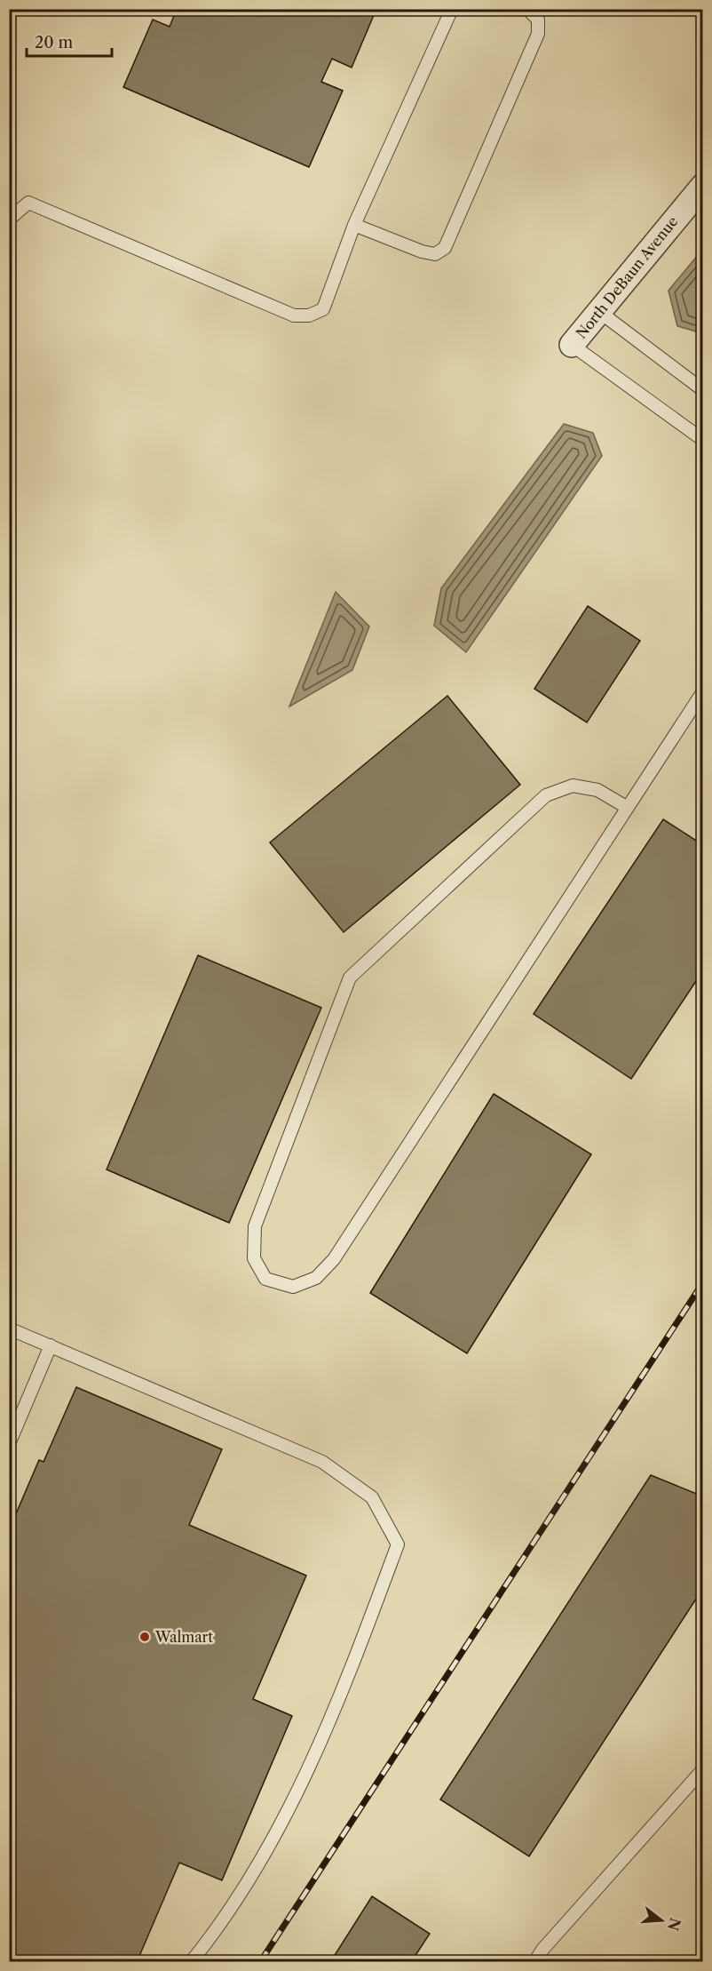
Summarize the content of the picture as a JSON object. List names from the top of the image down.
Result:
{
  "streets": {
    "street": ["North DeBaun Avenue"]
  },
  "places": ["Walmart"],
  "scale_bar": "20 m",
  "north": "right"
}
